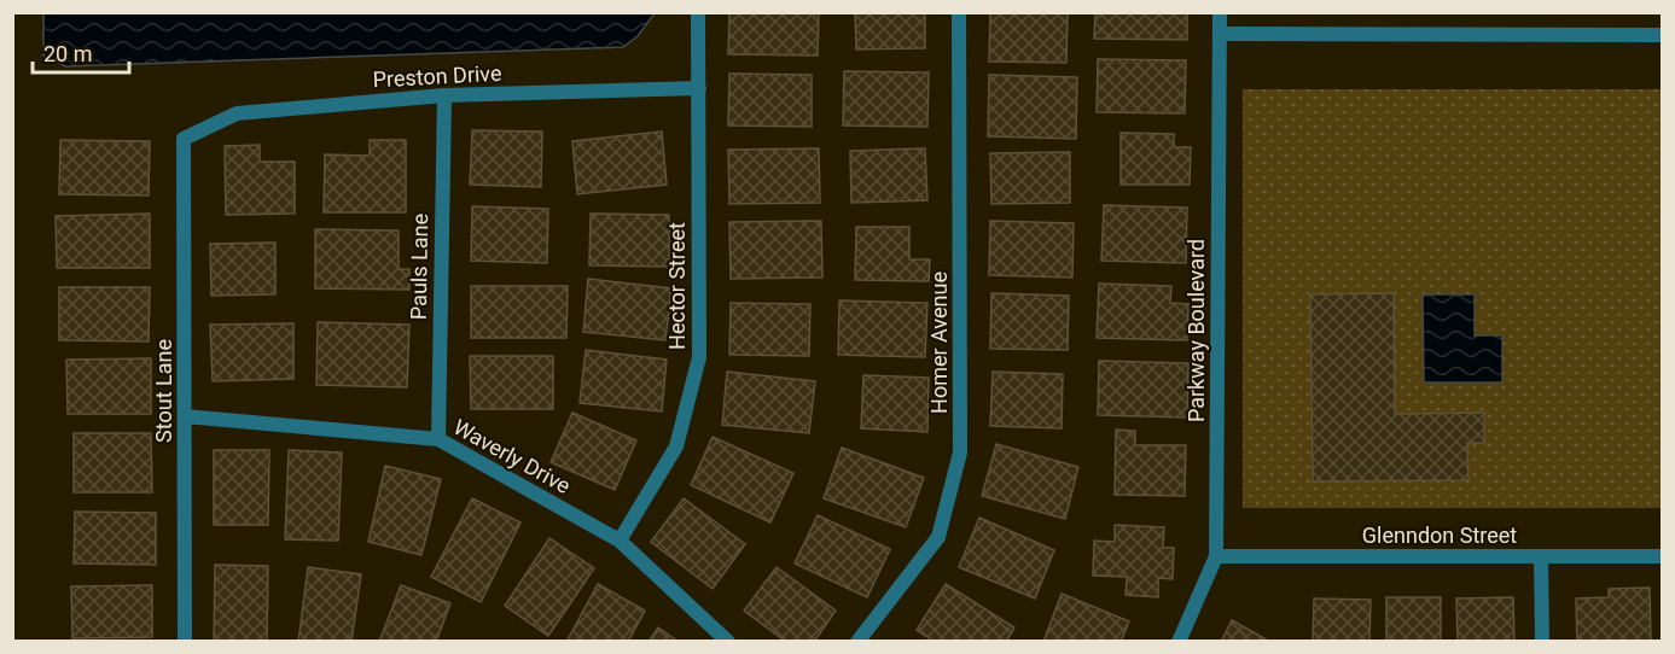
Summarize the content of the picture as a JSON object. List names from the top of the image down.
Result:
{
  "streets": {
    "street": [
      "Preston Drive",
      "Pauls Lane",
      "Hector Street",
      "Parkway Boulevard",
      "Homer Avenue",
      "Stout Lane",
      "Waverly Drive",
      "Glenndon Street"
    ]
  },
  "crossings": [
    ["Preston Drive", "Pauls Lane"],
    ["Preston Drive", "Hector Street"],
    ["Preston Drive", "Stout Lane"],
    ["Pauls Lane", "Waverly Drive"],
    ["Hector Street", "Waverly Drive"],
    ["Parkway Boulevard", "Glenndon Street"],
    ["Stout Lane", "Waverly Drive"]
  ],
  "scale_bar": "20 m"
}
